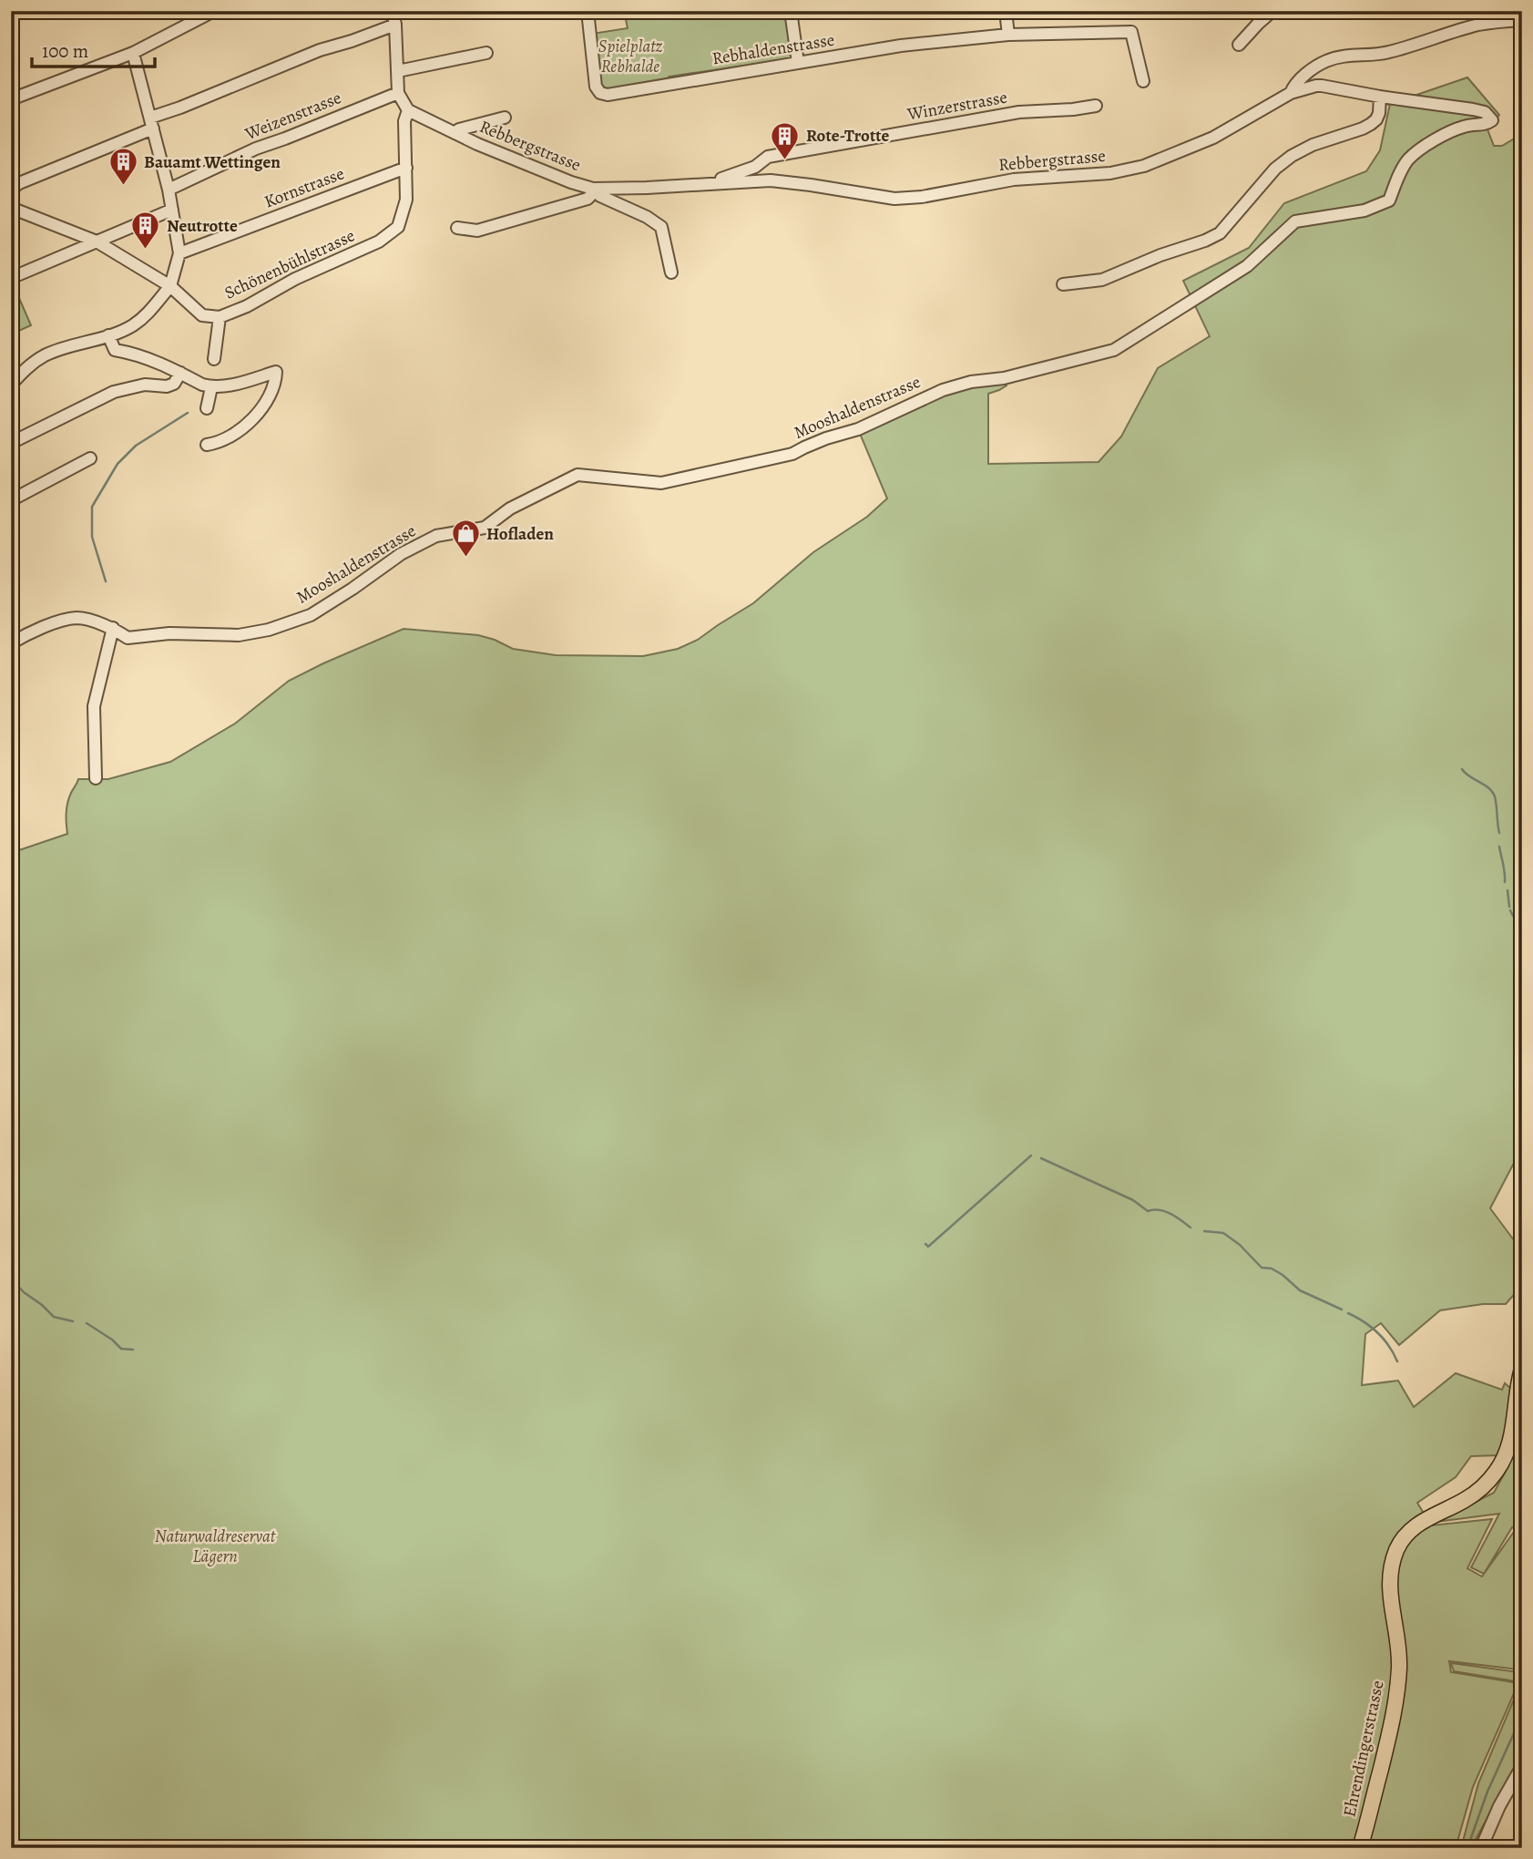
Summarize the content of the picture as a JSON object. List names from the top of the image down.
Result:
{
  "streets": {
    "main road": ["Ehrendingerstrasse"],
    "street": [
      "Rebhaldenstrasse",
      "Winzerstrasse",
      "Weizenstrasse",
      "Rebbergstrasse",
      "Kornstrasse",
      "Schönenbühlstrasse",
      "Mooshaldenstrasse"
    ]
  },
  "crossings": [
    ["Winzerstrasse", "Rebbergstrasse"],
    ["Rebbergstrasse", "Schönenbühlstrasse"],
    ["Rebbergstrasse", "Mooshaldenstrasse"],
    ["Kornstrasse", "Schönenbühlstrasse"]
  ],
  "parks": ["Spielplatz Rebhalde", "Naturwaldreservat Lägern"],
  "places": {
    "building": ["Rote-Trotte", "Bauamt Wettingen", "Neutrotte"],
    "shop": ["Hofladen"]
  },
  "scale_bar": "100 m"
}
